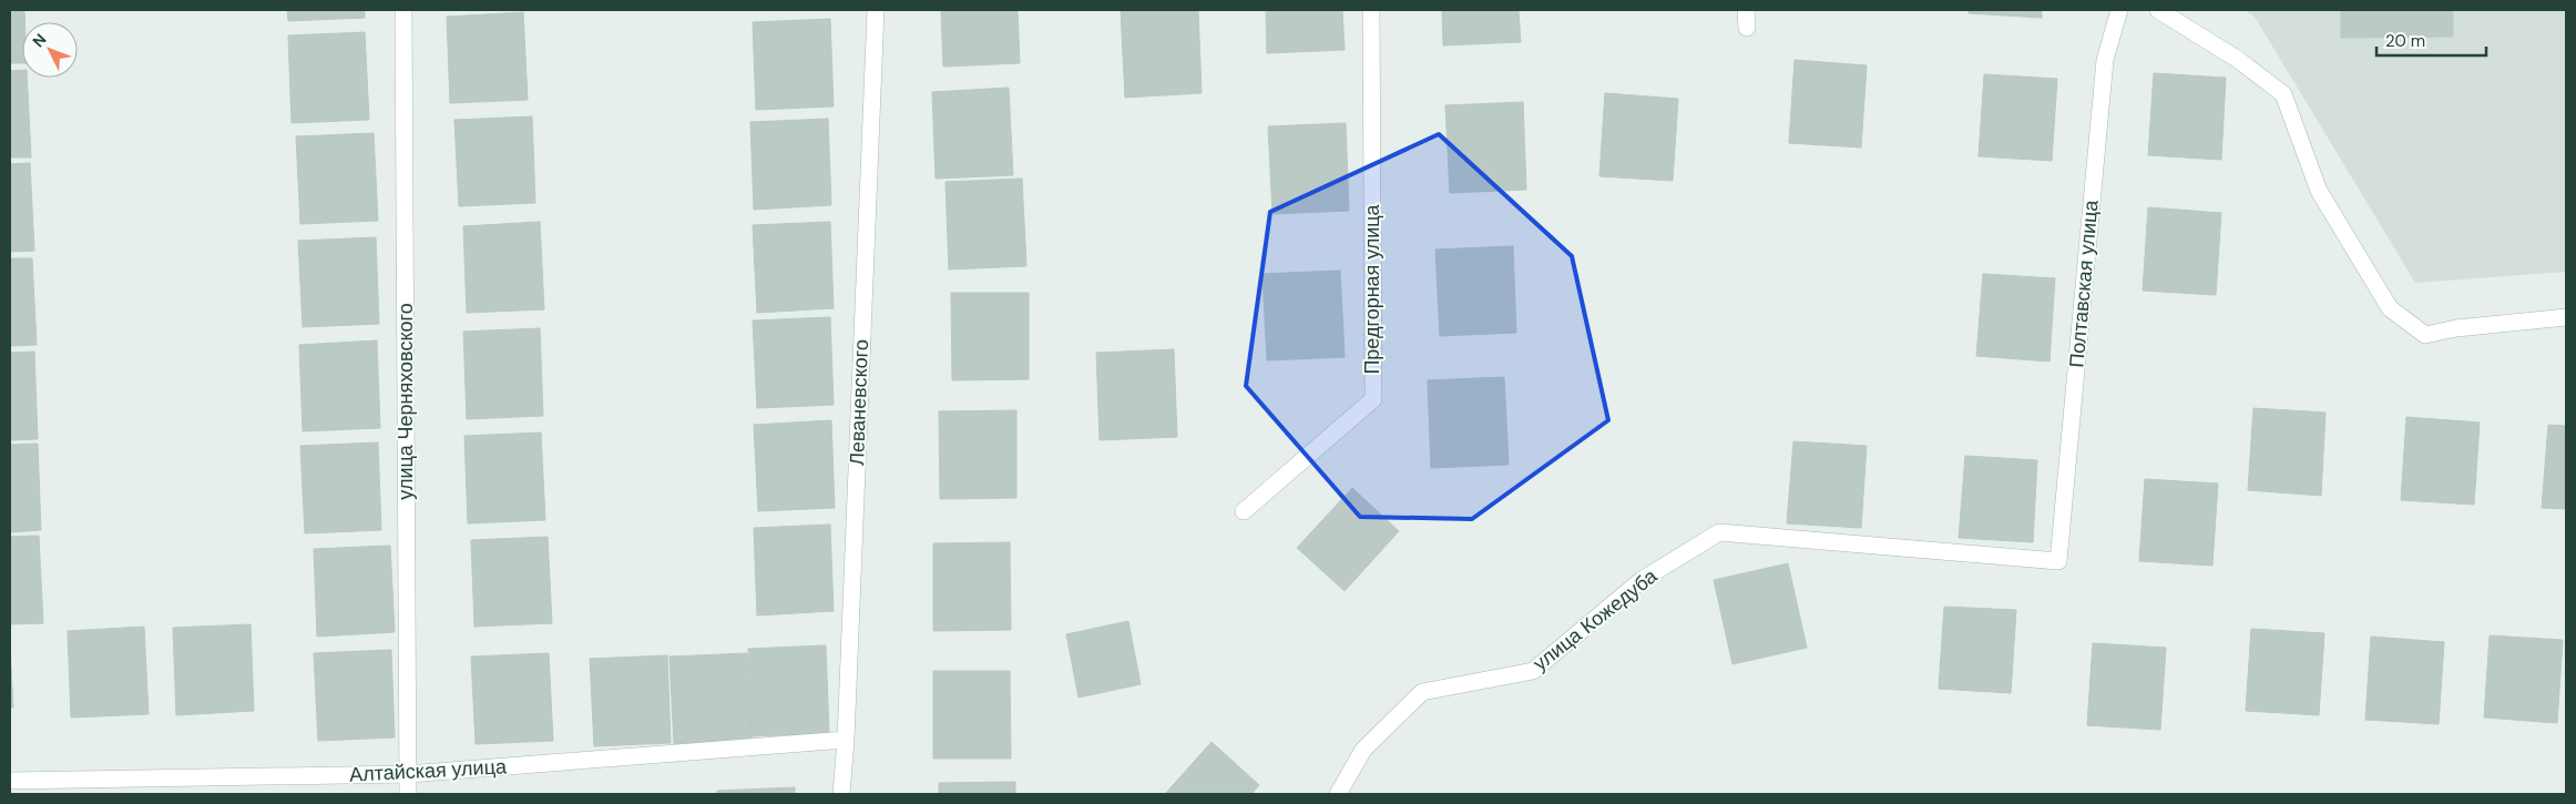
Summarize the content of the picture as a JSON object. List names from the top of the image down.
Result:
{
  "streets": {
    "street": [
      "Полтавская улица",
      "Предгорная улица",
      "улица Черняховского",
      "Леваневского",
      "улица Кожедуба",
      "Алтайская улица"
    ]
  },
  "crossings": [
    ["Полтавская улица", "улица Кожедуба"],
    ["улица Черняховского", "Алтайская улица"],
    ["Леваневского", "Алтайская улица"]
  ],
  "scale_bar": "20 m",
  "north": "top left"
}
